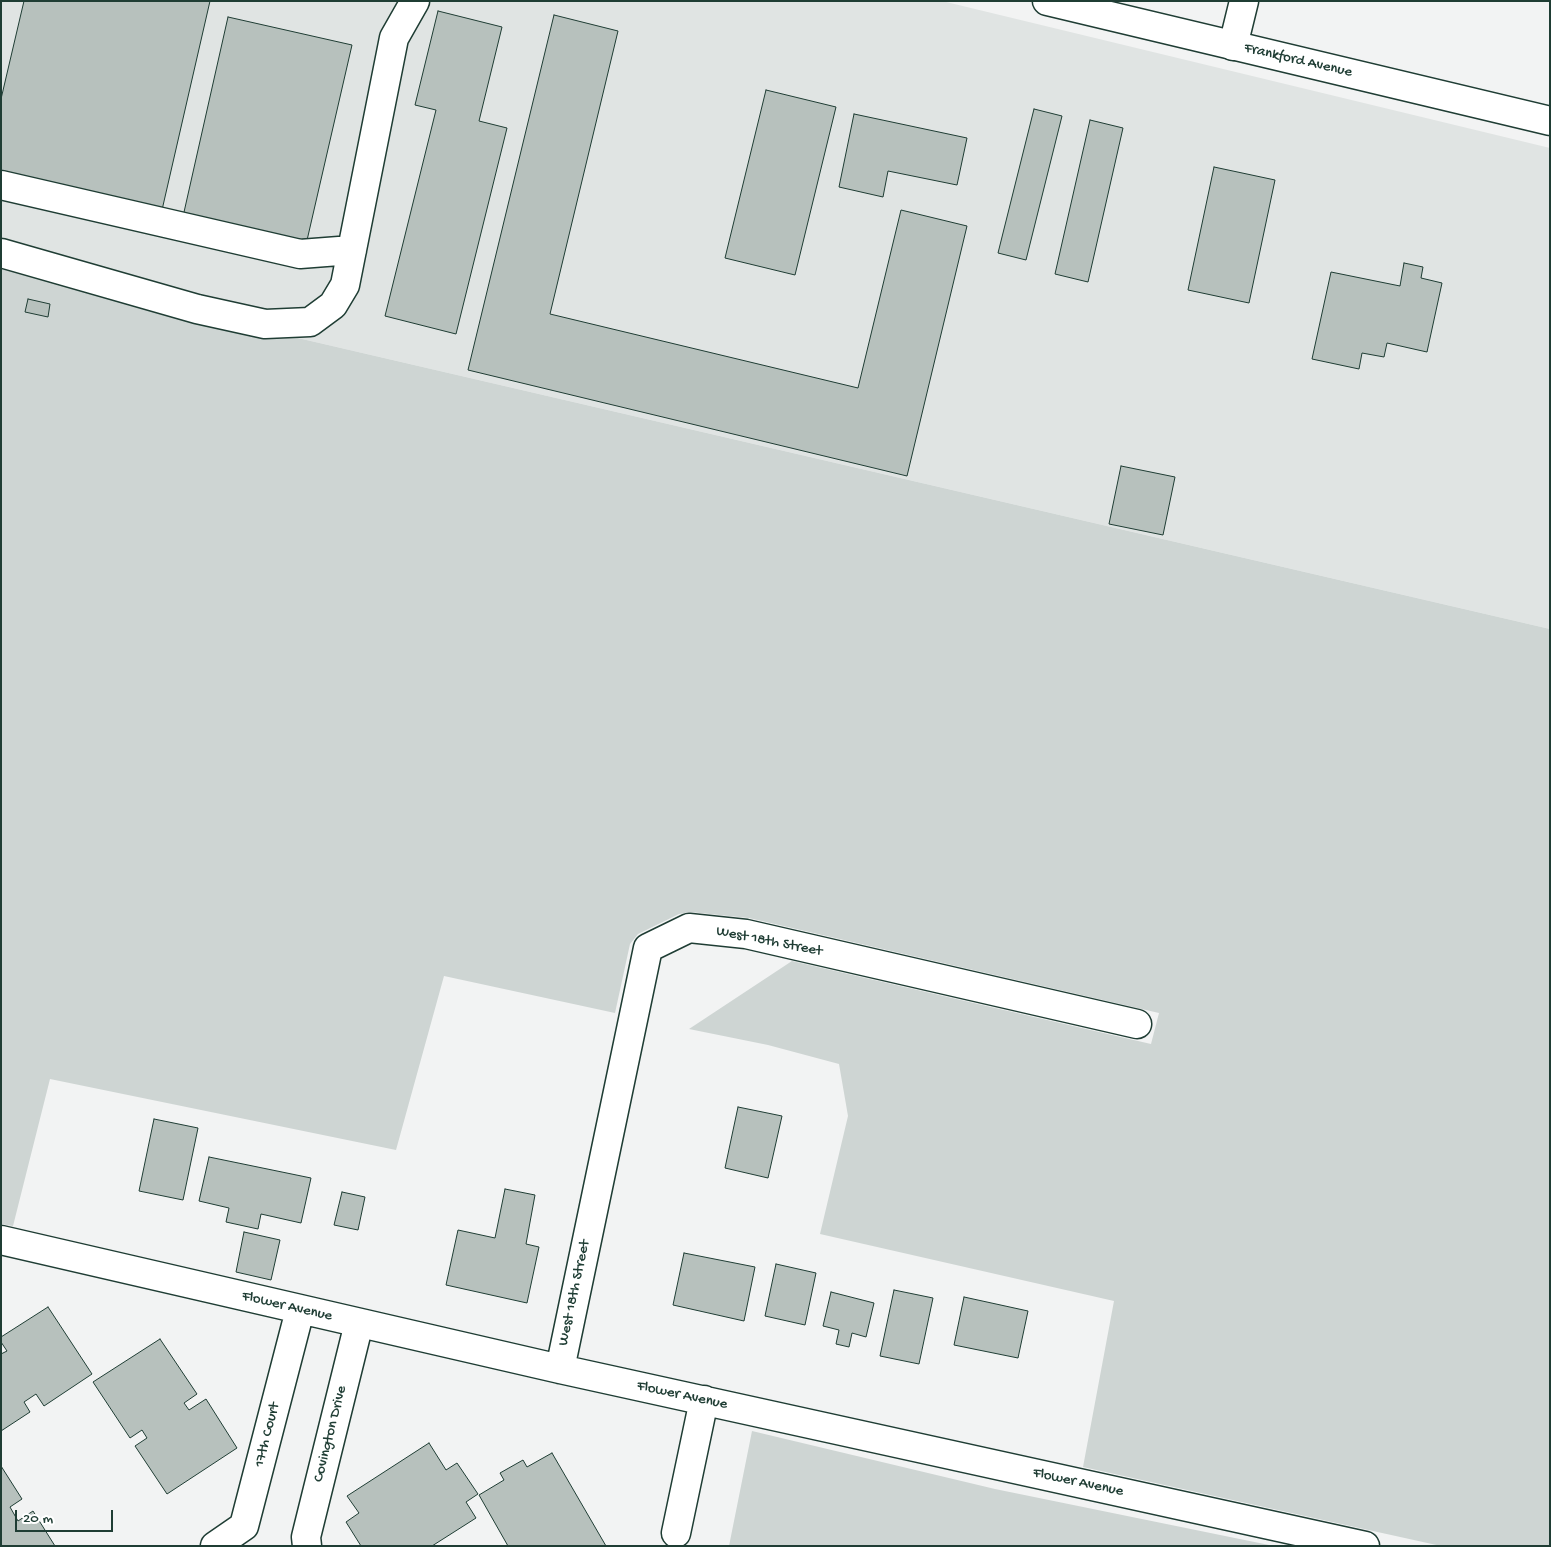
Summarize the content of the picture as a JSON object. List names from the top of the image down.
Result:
{
  "streets": {
    "street": [
      "Frankford Avenue",
      "West 18th Street",
      "Flower Avenue",
      "Covington Drive",
      "17th Court"
    ]
  },
  "crossings": [
    ["West 18th Street", "Flower Avenue"],
    ["Flower Avenue", "Covington Drive"],
    ["Flower Avenue", "17th Court"]
  ],
  "scale_bar": "20 m"
}
